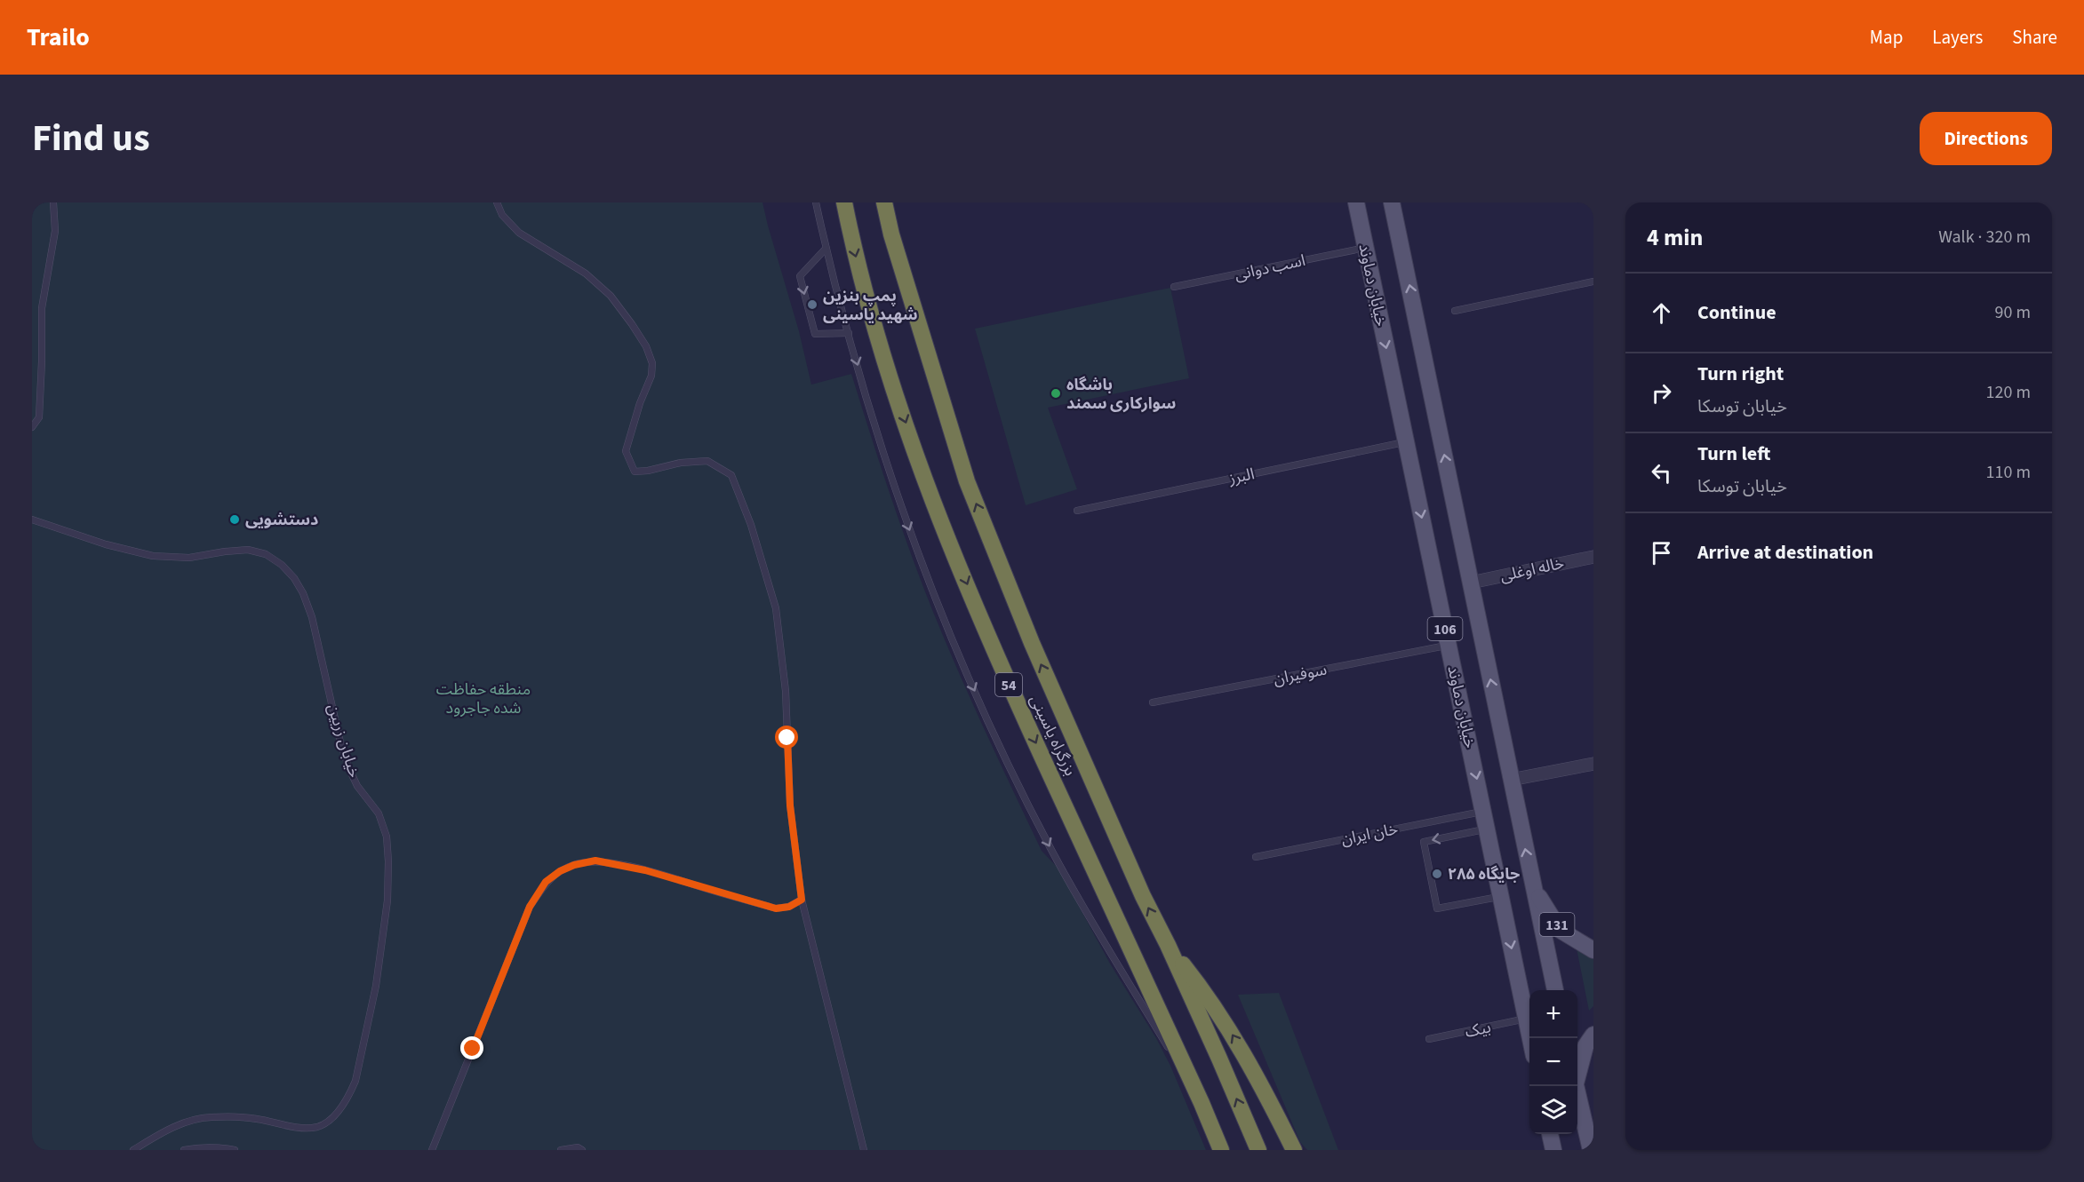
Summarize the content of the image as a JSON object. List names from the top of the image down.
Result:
{
  "streets": {
    "highway": ["54", "بزرگراه یاسینی"],
    "main road": ["خیابان دماوند", "106", "131"],
    "street": ["خاله اوغلی"],
    "lane": [
      "اسب دوانی",
      "البرز",
      "سوفیران",
      "خیابان زربین",
      "خان ایران",
      "بیک"
    ]
  },
  "crossings": [
    ["اسب دوانی", "خیابان دماوند"],
    ["خیابان دماوند", "البرز"],
    ["خیابان دماوند", "خاله اوغلی"],
    ["خیابان دماوند", "سوفیران"],
    ["خیابان دماوند", "خان ایران"],
    ["خیابان دماوند", "131"],
    ["خیابان دماوند", "بیک"]
  ],
  "parks": ["منطقه حفاظت شده جاجرود"],
  "places": [
    "پمپ بنزین شهید یاسینی",
    "باشگاه سوارکاری سمند",
    "دستشویی",
    "جایگاه ۲۸۵"
  ],
  "page": {
    "header": "Trailo",
    "nav": ["Map", "Layers", "Share"],
    "title": "Find us",
    "buttons": "Directions",
    "heading": ["4 min", "Walk · 320 m"],
    "list": [
      ["Continue", "90 m"],
      ["Turn right", "خیابان توسکا", "120 m"],
      ["Turn left", "خیابان توسکا", "110 m"],
      "Arrive at destination"
    ],
    "map_buttons": ["+", "−"]
  }
}
